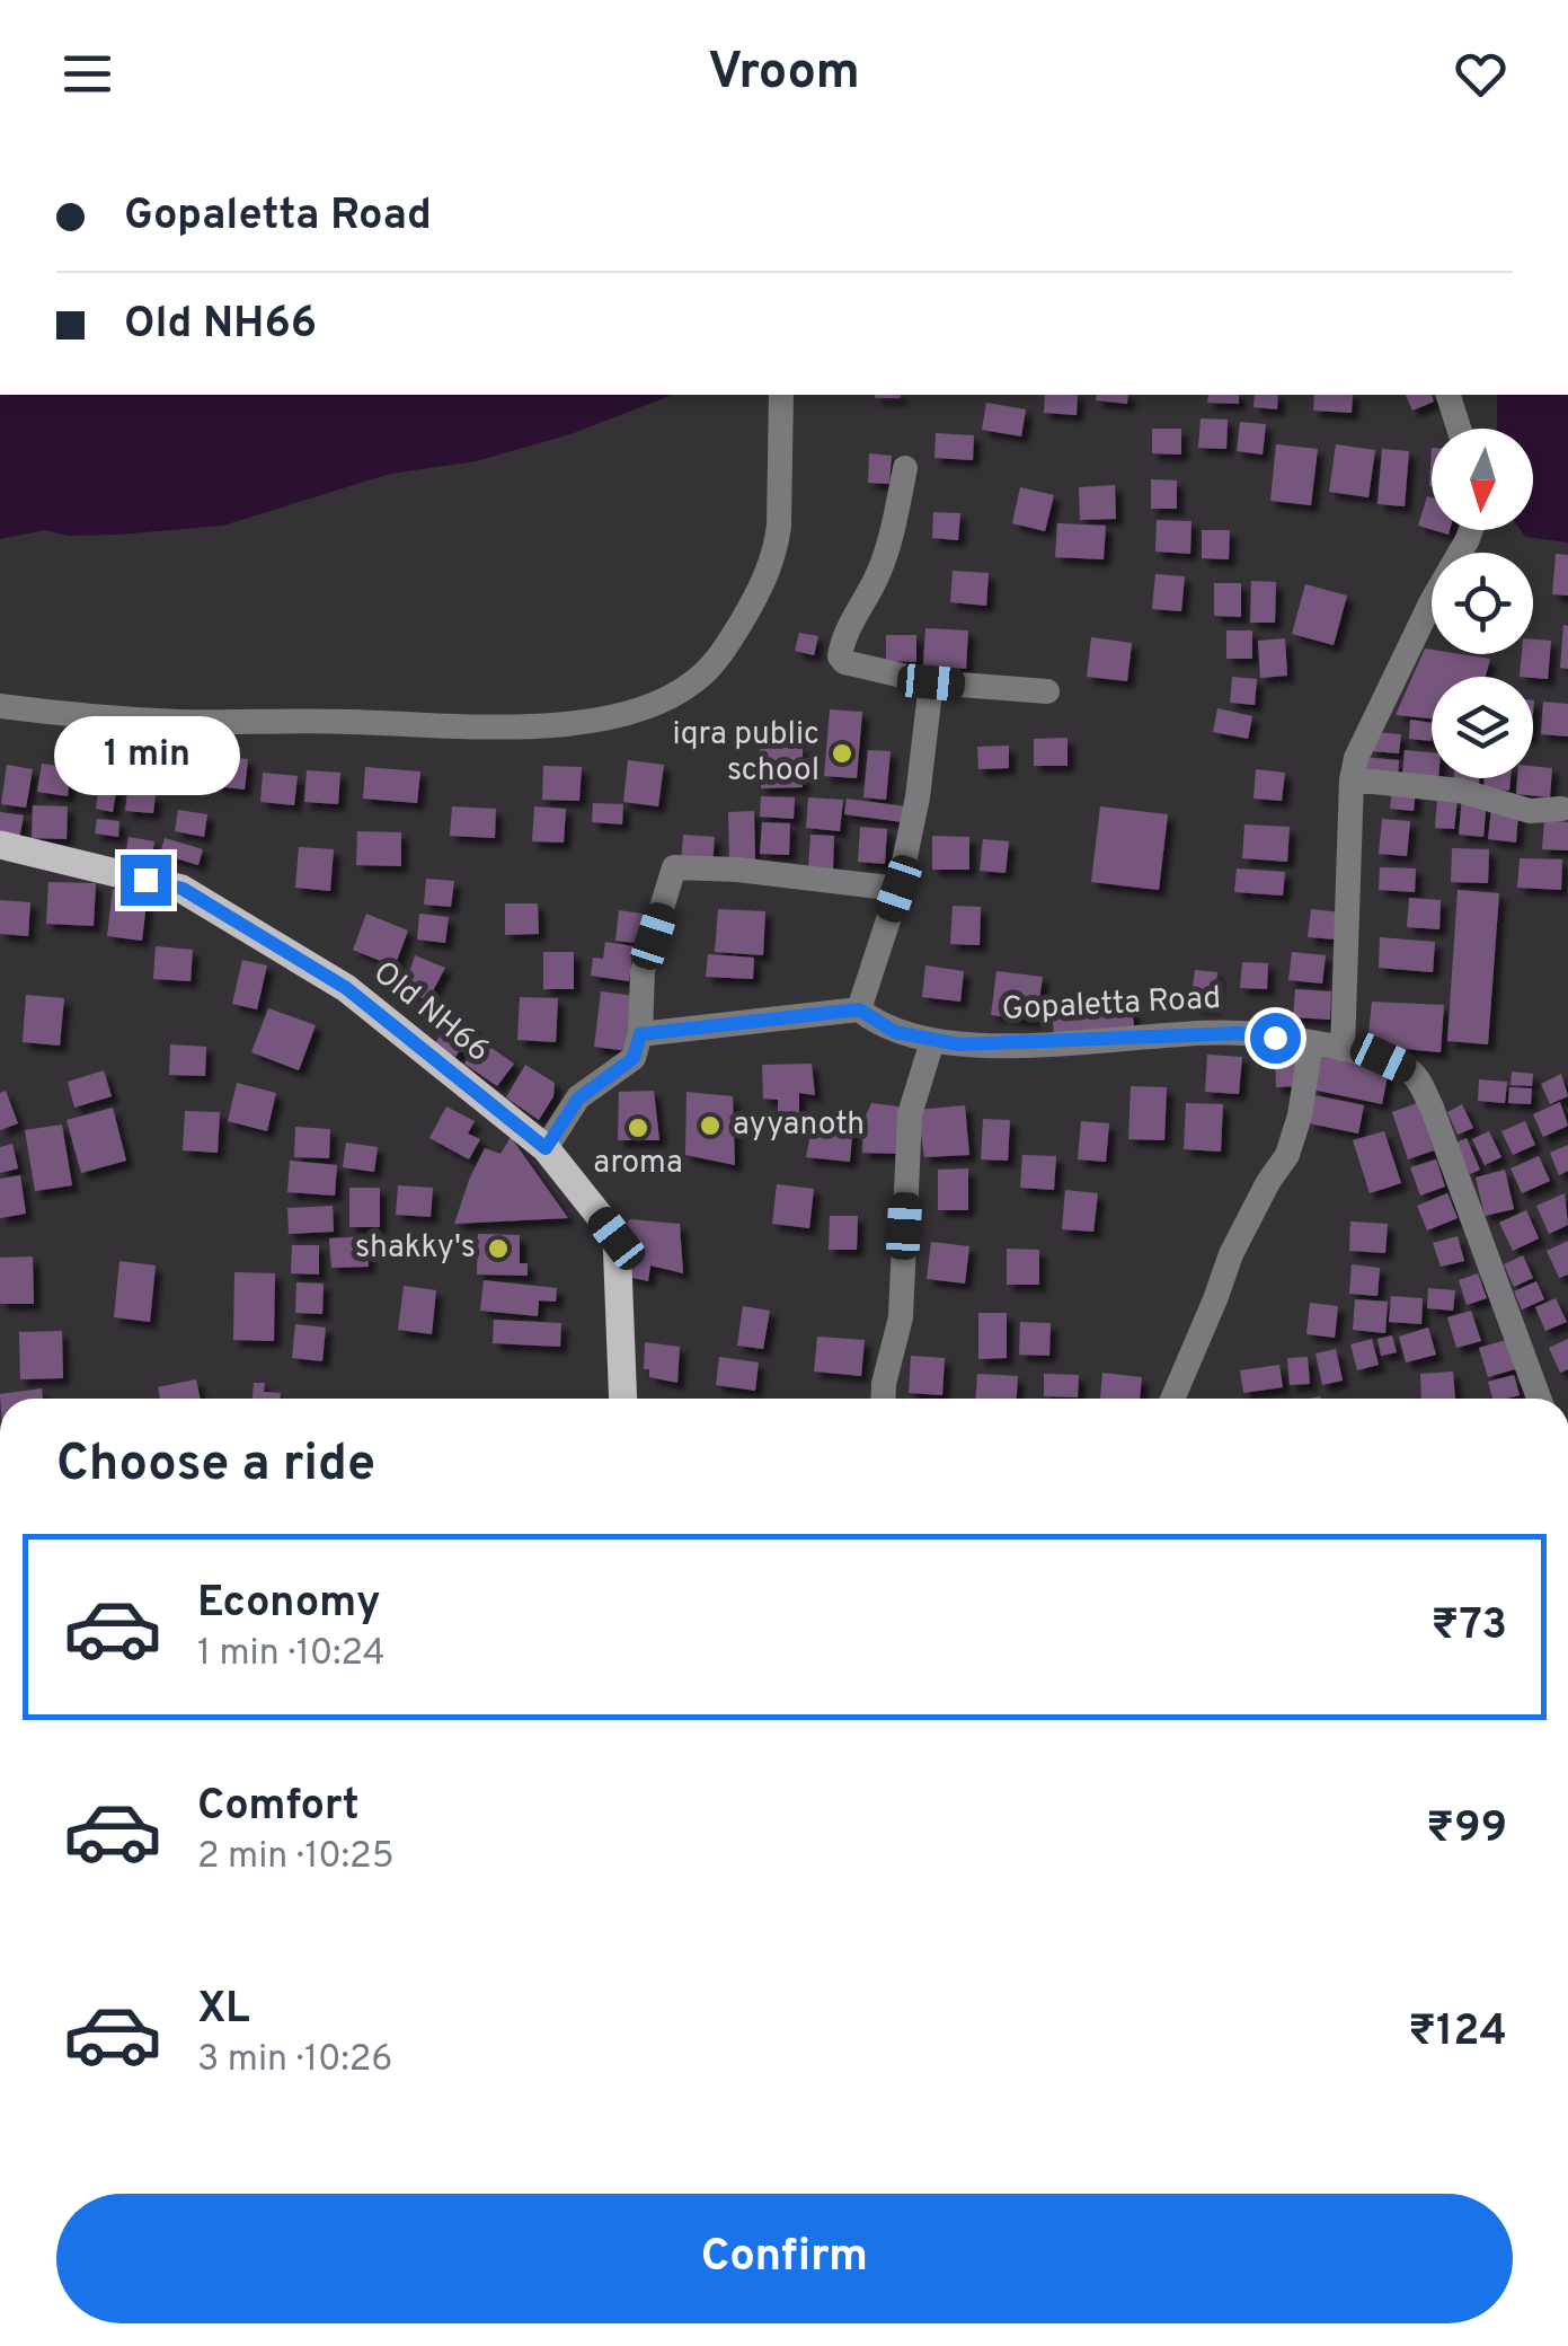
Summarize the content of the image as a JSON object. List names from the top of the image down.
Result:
{
  "streets": {
    "main road": ["Old NH66"],
    "street": ["Gopaletta Road"]
  },
  "places": [
    "iqra public school",
    "ayyanoth",
    "aroma",
    "shakky's"
  ],
  "north": "bottom",
  "page": {
    "header": "Vroom",
    "banner": ["Gopaletta Road", "Old NH66"],
    "bubble": "1 min",
    "heading": "Choose a ride",
    "list": [
      {
        "name": "Economy",
        "note": "1 min · 10:24",
        "value": "₹73"
      },
      {
        "name": "Comfort",
        "note": "2 min · 10:25",
        "value": "₹99"
      },
      {
        "name": "XL",
        "note": "3 min · 10:26",
        "value": "₹124"
      }
    ],
    "buttons": "Confirm"
  }
}
